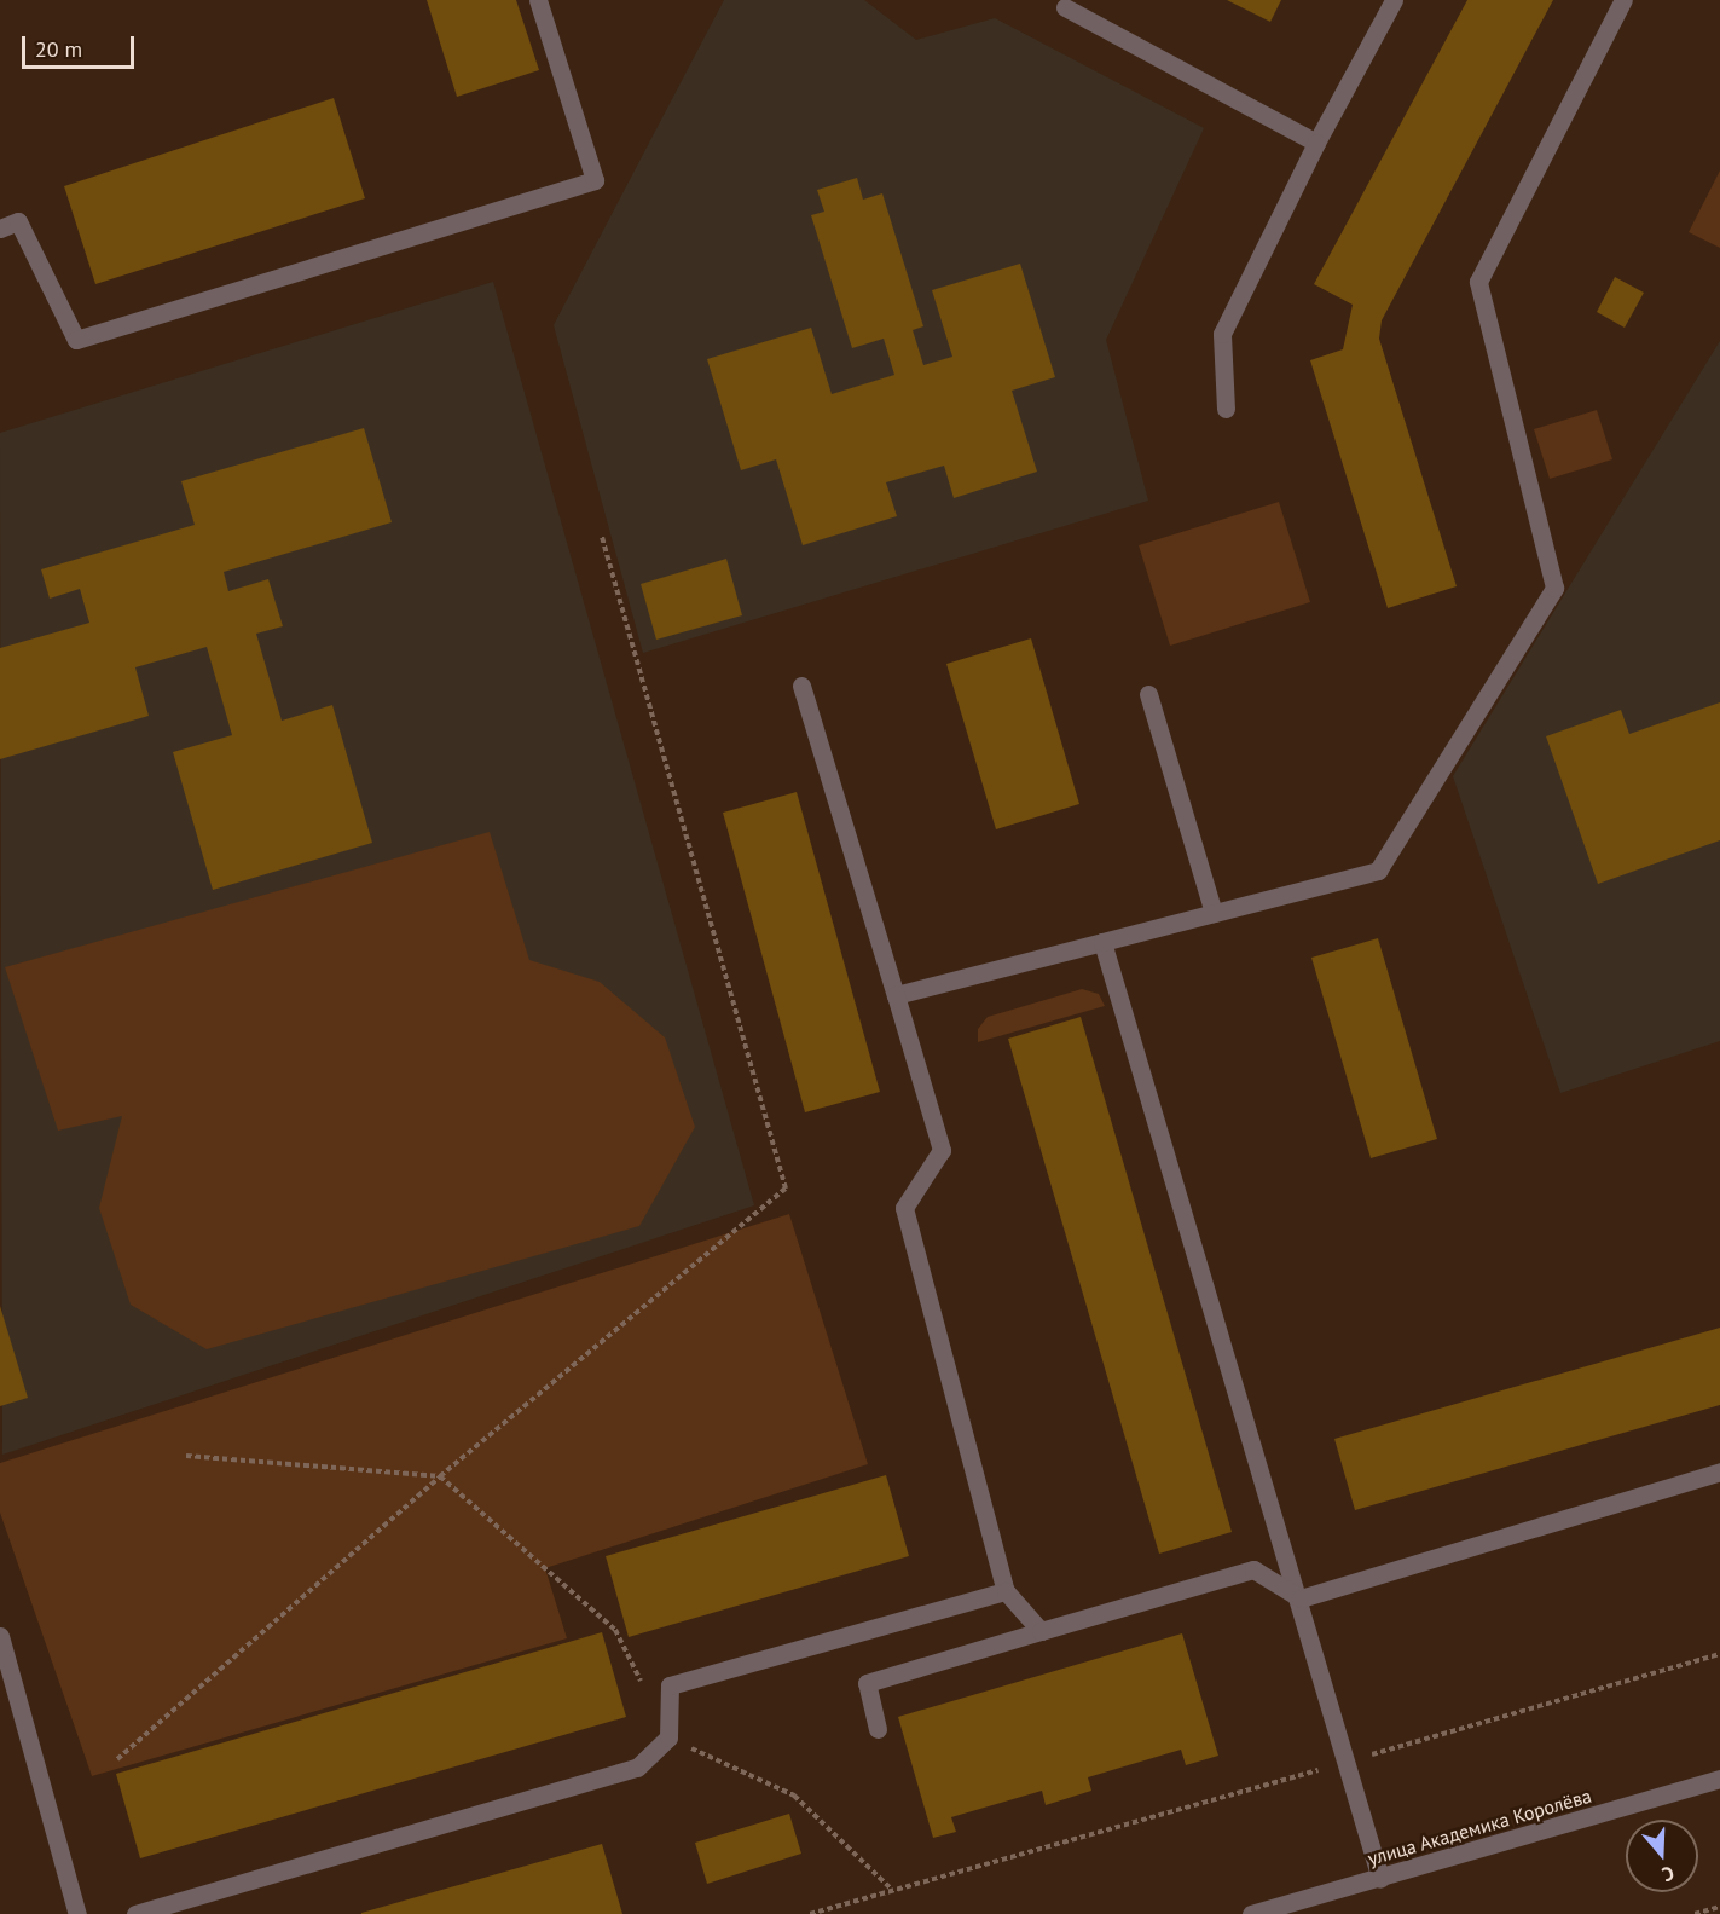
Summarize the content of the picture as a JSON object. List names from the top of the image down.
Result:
{
  "streets": {
    "street": ["улица Академика Королёва"]
  },
  "scale_bar": "20 m",
  "north": "bottom"
}
